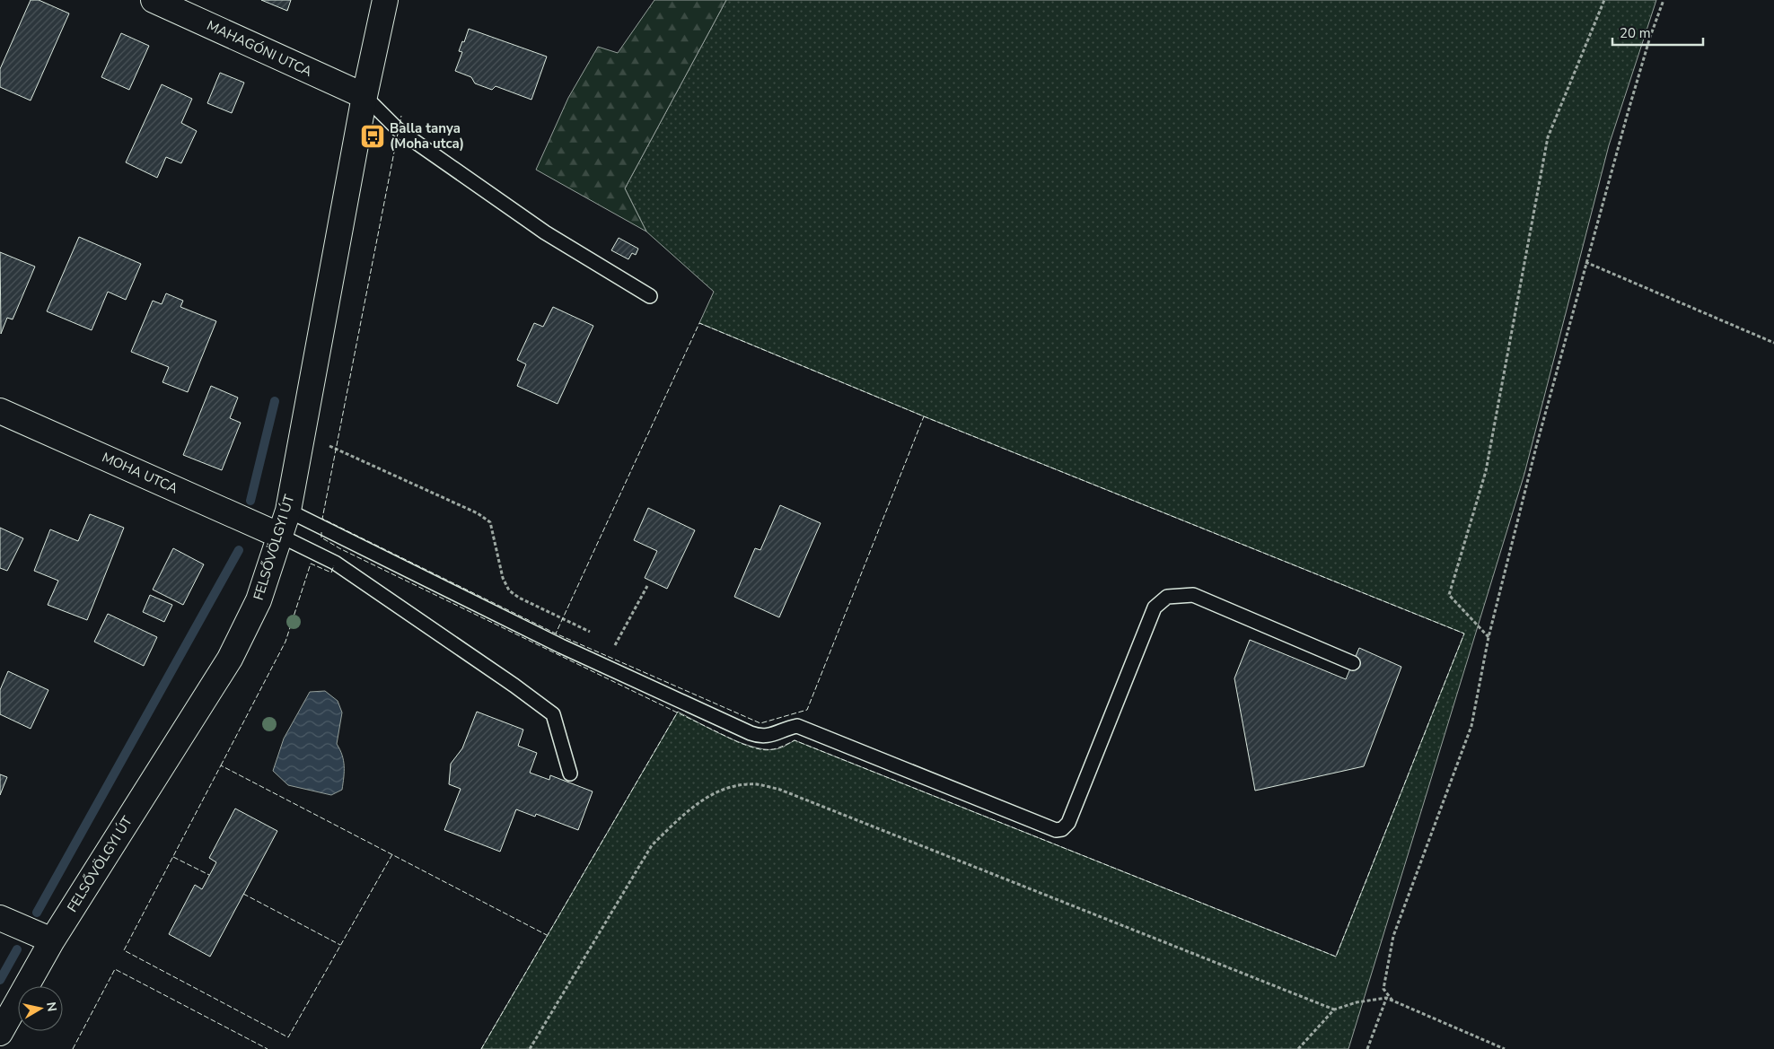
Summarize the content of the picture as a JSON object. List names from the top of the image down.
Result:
{
  "streets": {
    "street": ["MAHAGÓNI UTCA", "MOHA UTCA", "FELSŐVÖLGYI ÚT"]
  },
  "crossings": [
    ["MAHAGÓNI UTCA", "FELSŐVÖLGYI ÚT"],
    ["MOHA UTCA", "FELSŐVÖLGYI ÚT"]
  ],
  "places": {
    "bus stop": ["Balla tanya (Moha utca)"]
  },
  "scale_bar": "20 m",
  "north": "right"
}
